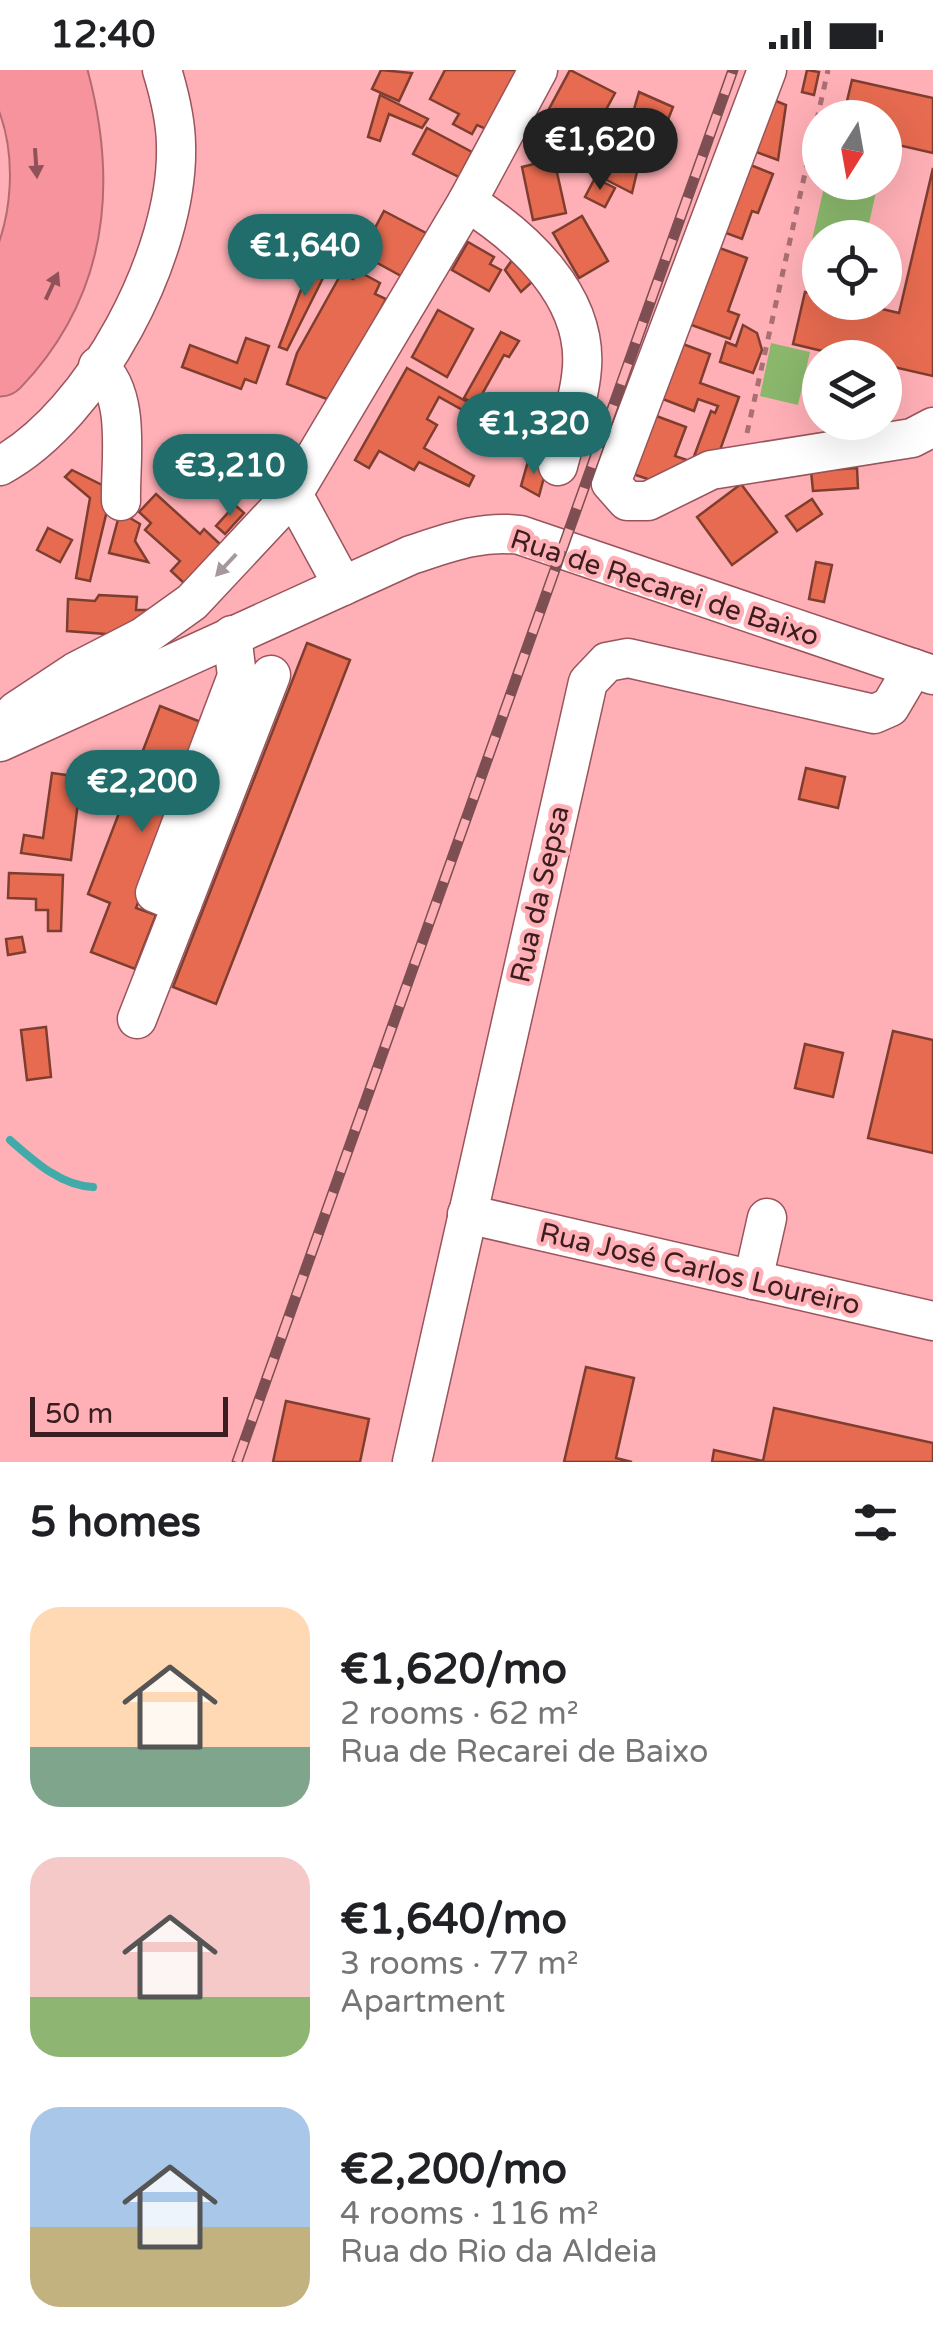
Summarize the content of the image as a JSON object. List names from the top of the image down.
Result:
{
  "streets": {
    "street": ["Rua de Recarei de Baixo", "Rua da Sepsa", "Rua José Carlos Loureiro"]
  },
  "crossings": [
    ["Rua de Recarei de Baixo", "Rua da Sepsa"],
    ["Rua da Sepsa", "Rua José Carlos Loureiro"]
  ],
  "scale_bar": "50 m",
  "north": "bottom",
  "page": {
    "status": "12:40",
    "price": [
      "€1,620",
      "€1,640",
      "€1,320",
      "€3,210",
      "€2,200"
    ],
    "scale": "50 m",
    "heading": "5 homes",
    "list": [
      {
        "name": "€1,620/mo",
        "note": "2 rooms · 62 m² · Rua de Recarei de Baixo"
      },
      {
        "name": "€1,640/mo",
        "note": "3 rooms · 77 m² · Apartment"
      },
      {
        "name": "€2,200/mo",
        "note": "4 rooms · 116 m² · Rua do Rio da Aldeia"
      }
    ]
  }
}
